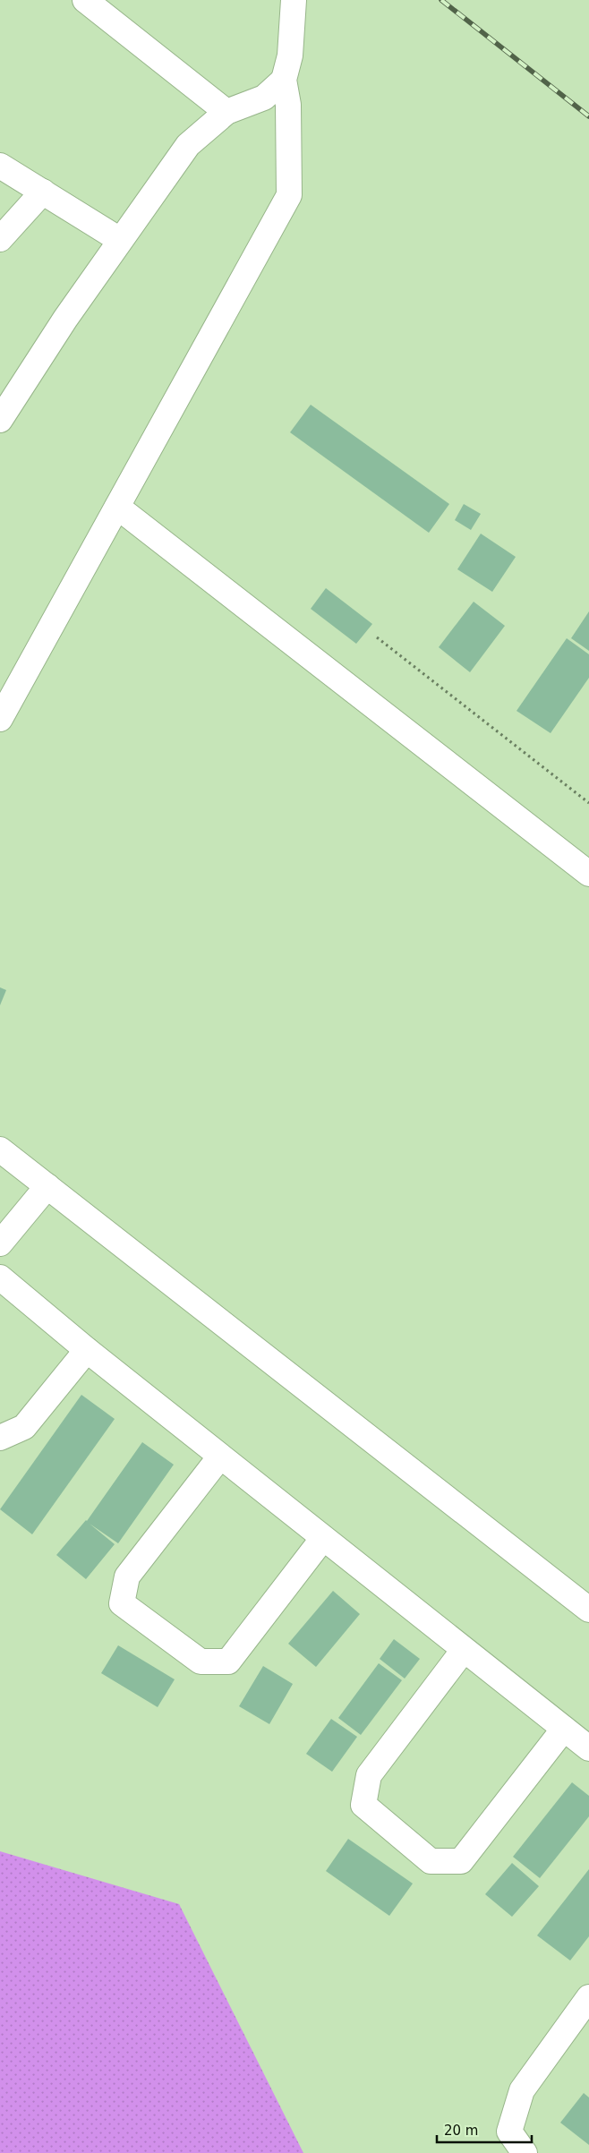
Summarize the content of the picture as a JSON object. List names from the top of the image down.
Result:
{
  "scale_bar": "20 m"
}
